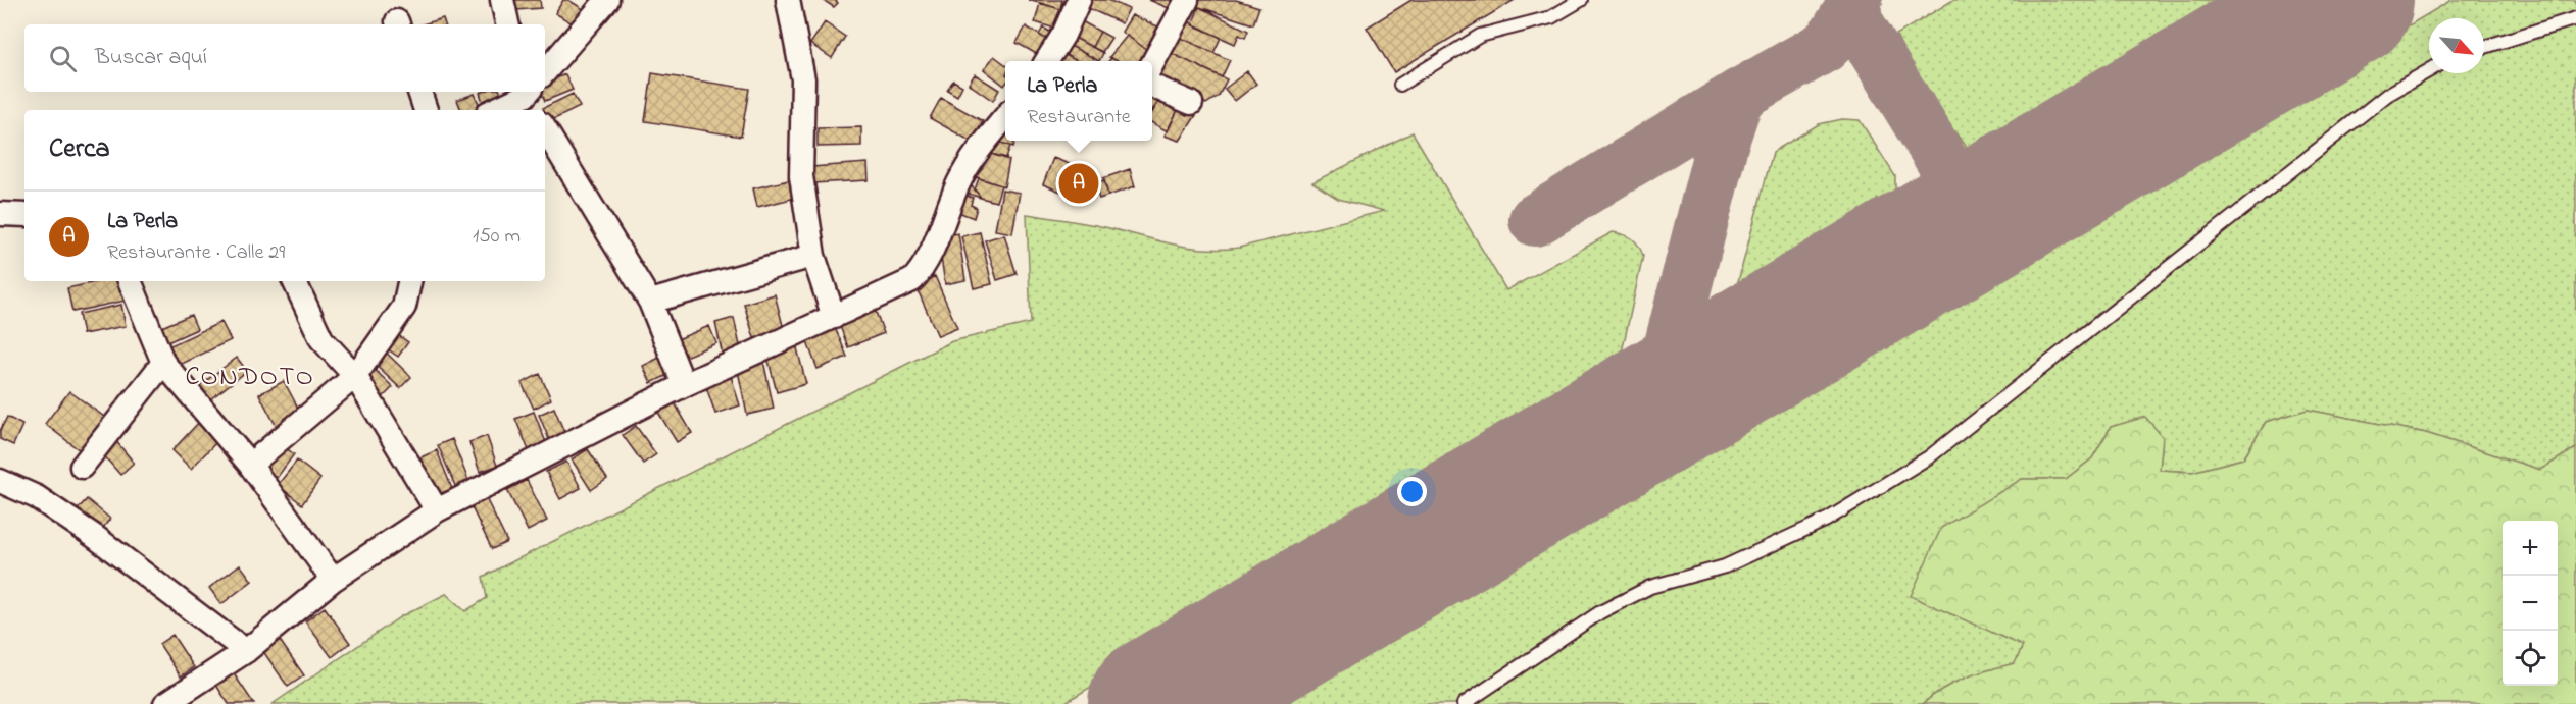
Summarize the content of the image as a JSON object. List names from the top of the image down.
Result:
{
  "districts": ["CONDOTO"],
  "north": "bottom right",
  "page": {
    "search": "Buscar aquí",
    "popup": ["La Perla", "Restaurante"],
    "heading": "Cerca",
    "pins": "A",
    "list": [
      {
        "mark": "A",
        "name": "La Perla",
        "note": "Restaurante · Calle 29",
        "value": "150 m"
      }
    ],
    "map_buttons": ["+", "−"]
  }
}
